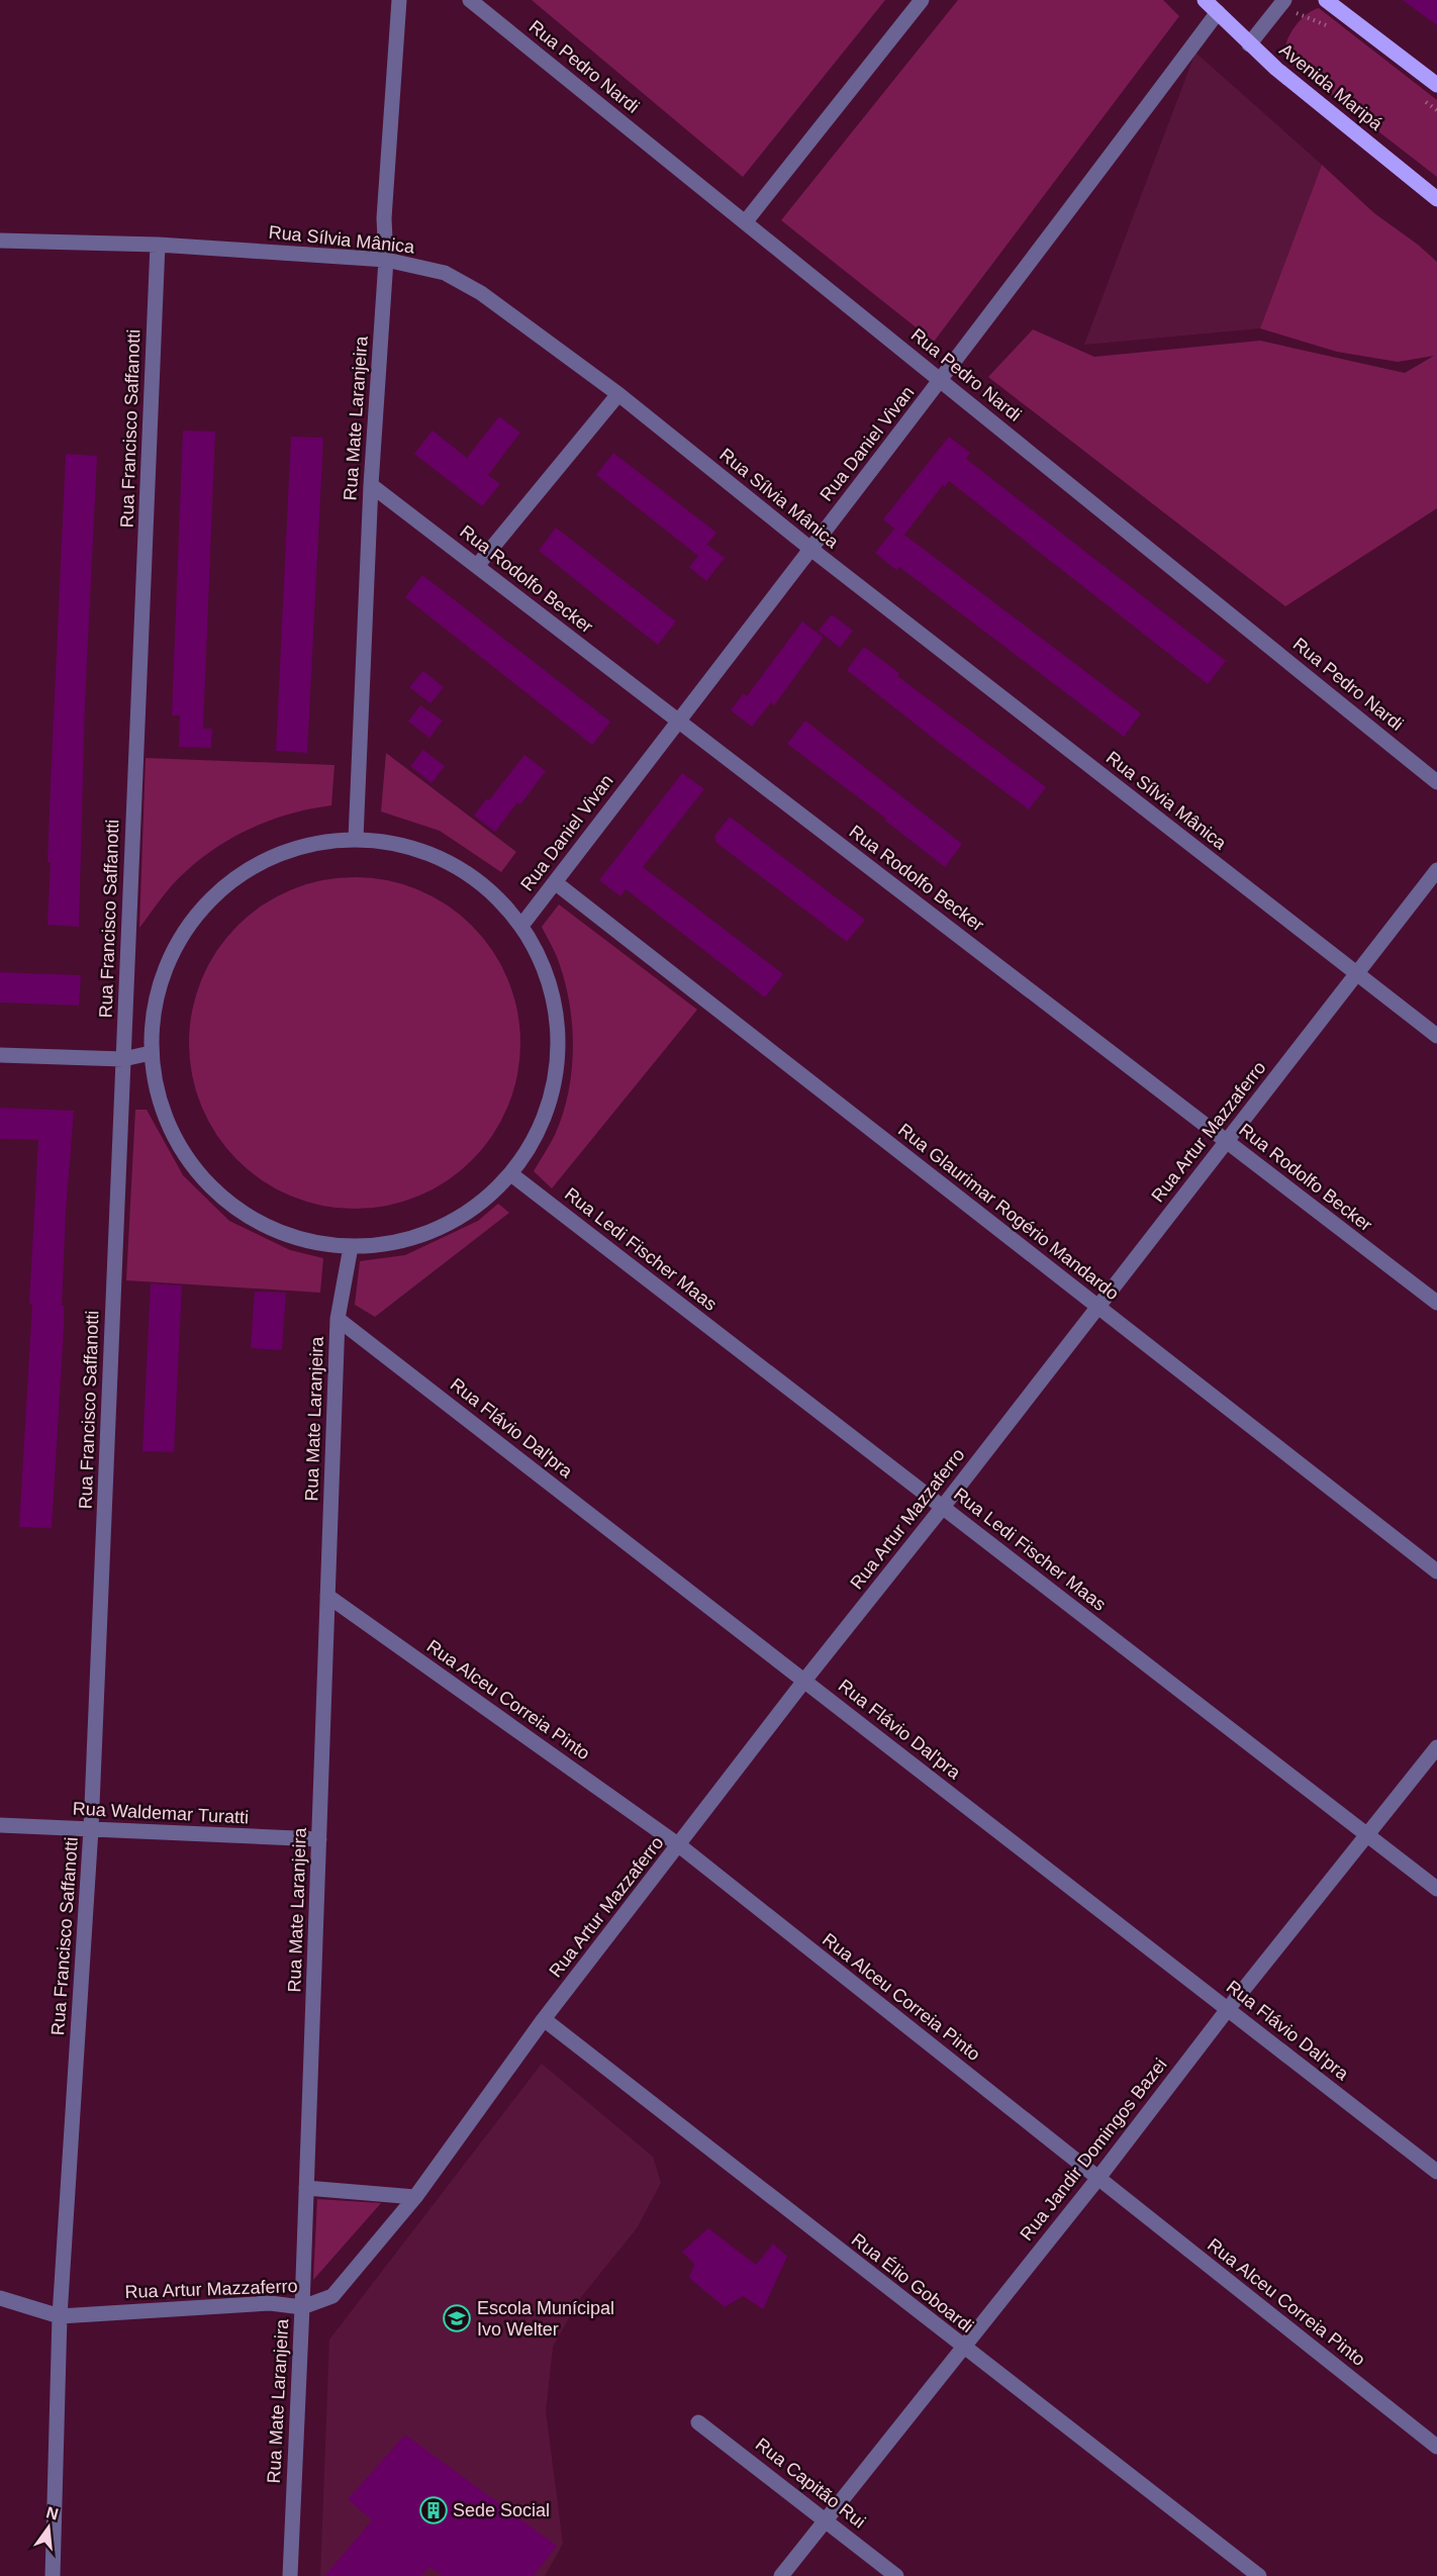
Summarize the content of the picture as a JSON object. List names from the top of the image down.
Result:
{
  "streets": {
    "main road": ["Avenida Maripá"],
    "street": [
      "Rua Pedro Nardi",
      "Rua Sílvia Mânica",
      "Rua Mate Laranjeira",
      "Rua Francisco Saffanotti",
      "Rua Daniel Vivan",
      "Rua Rodolfo Becker",
      "Rua Artur Mazzaferro",
      "Rua Glaurimar Rogério Mandardo",
      "Rua Ledi Fischer Maas",
      "Rua Flávio Dal'pra",
      "Rua Alceu Correia Pinto",
      "Rua Waldemar Turatti",
      "Rua Jandir Domingos Bazei",
      "Rua Élio Goboardi",
      "Rua Capitão Rui"
    ]
  },
  "crossings": [
    ["Rua Pedro Nardi", "Rua Daniel Vivan"],
    ["Avenida Maripá", "Rua Daniel Vivan"],
    ["Rua Sílvia Mânica", "Rua Mate Laranjeira"],
    ["Rua Sílvia Mânica", "Rua Francisco Saffanotti"],
    ["Rua Sílvia Mânica", "Rua Daniel Vivan"],
    ["Rua Sílvia Mânica", "Rua Artur Mazzaferro"],
    ["Rua Mate Laranjeira", "Rua Rodolfo Becker"],
    ["Rua Mate Laranjeira", "Rua Artur Mazzaferro"],
    ["Rua Mate Laranjeira", "Rua Flávio Dal'pra"],
    ["Rua Mate Laranjeira", "Rua Alceu Correia Pinto"],
    ["Rua Mate Laranjeira", "Rua Waldemar Turatti"],
    ["Rua Francisco Saffanotti", "Rua Artur Mazzaferro"],
    ["Rua Francisco Saffanotti", "Rua Waldemar Turatti"],
    ["Rua Daniel Vivan", "Rua Rodolfo Becker"],
    ["Rua Daniel Vivan", "Rua Glaurimar Rogério Mandardo"],
    ["Rua Rodolfo Becker", "Rua Artur Mazzaferro"],
    ["Rua Artur Mazzaferro", "Rua Glaurimar Rogério Mandardo"],
    ["Rua Artur Mazzaferro", "Rua Ledi Fischer Maas"],
    ["Rua Artur Mazzaferro", "Rua Flávio Dal'pra"],
    ["Rua Artur Mazzaferro", "Rua Alceu Correia Pinto"],
    ["Rua Artur Mazzaferro", "Rua Élio Goboardi"],
    ["Rua Ledi Fischer Maas", "Rua Jandir Domingos Bazei"],
    ["Rua Flávio Dal'pra", "Rua Jandir Domingos Bazei"],
    ["Rua Alceu Correia Pinto", "Rua Jandir Domingos Bazei"],
    ["Rua Jandir Domingos Bazei", "Rua Élio Goboardi"],
    ["Rua Jandir Domingos Bazei", "Rua Capitão Rui"]
  ],
  "places": {
    "school or university": ["Escola Munícipal Ivo Welter"],
    "building": ["Sede Social"]
  },
  "north": "top"
}
